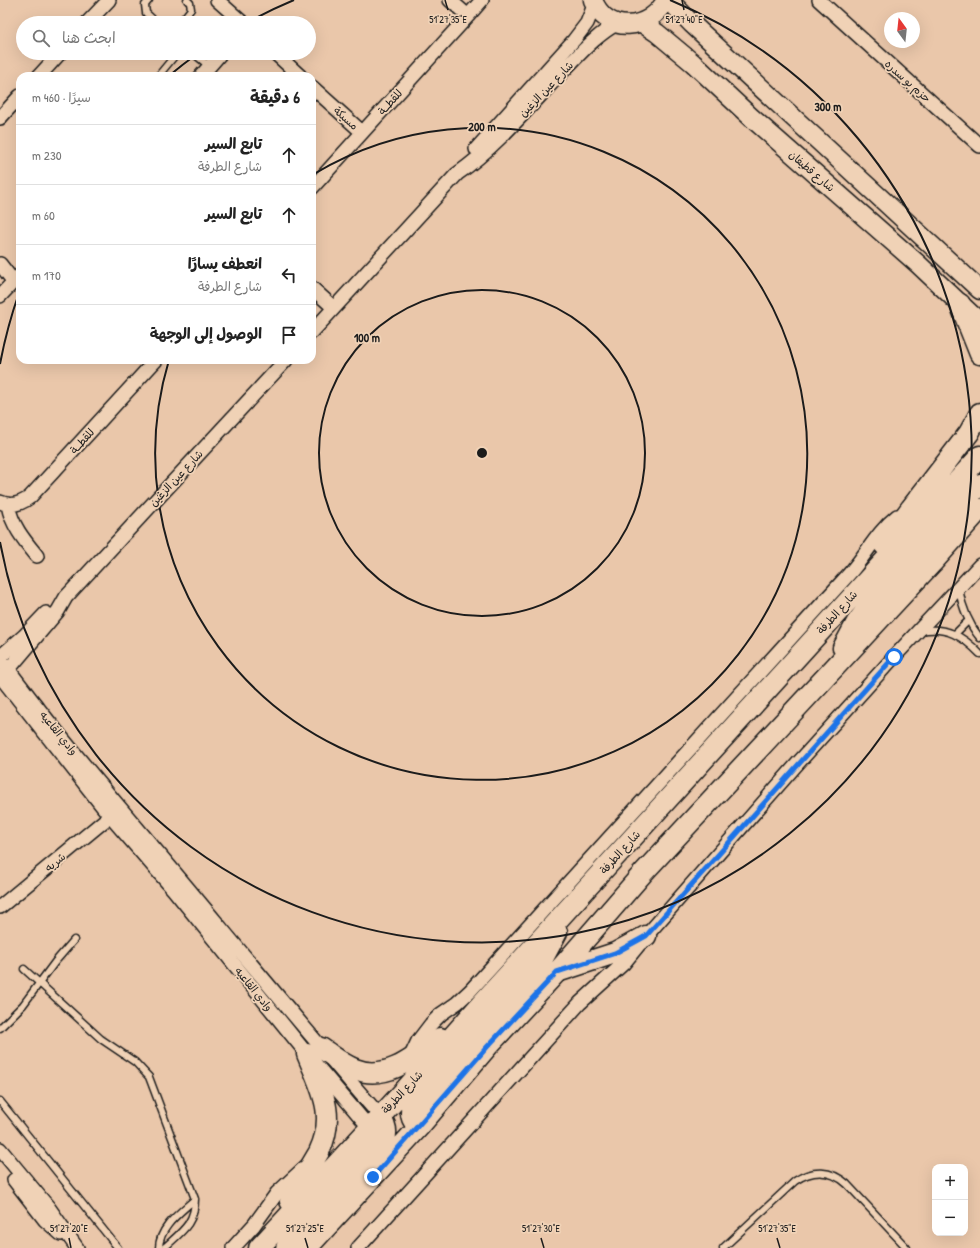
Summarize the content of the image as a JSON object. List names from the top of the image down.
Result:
{
  "streets": {
    "main road": ["شارع الطرفة"],
    "street": [
      "حزم بو سدره",
      "شارع عين الزغين",
      "للقطــة",
      "مسيكة",
      "شارع قطيفان",
      "وادي القاعيه",
      "شريه"
    ]
  },
  "crossings": [
    ["شارع عين الزغين", "وادي القاعيه"],
    ["للقطــة", "مسيكة"],
    ["شارع الطرفة", "وادي القاعيه"],
    ["وادي القاعيه", "شريه"]
  ],
  "north": "top",
  "page": {
    "search": "ابحث هنا",
    "heading": ["6 دقيقة", "سيرًا · 460 m"],
    "list": [
      ["تابع السير", "شارع الطرفة", "230 m"],
      ["تابع السير", "60 m"],
      ["انعطف يسارًا", "شارع الطرفة", "170 m"],
      "الوصول إلى الوجهة"
    ],
    "map_buttons": ["+", "−"]
  },
  "coordinates": [
    "51°27'35\"E",
    "51°27'40\"E",
    "51°27'20\"E",
    "51°27'25\"E",
    "51°27'30\"E"
  ],
  "rings": ["300 m", "200 m", "100 m"]
}
